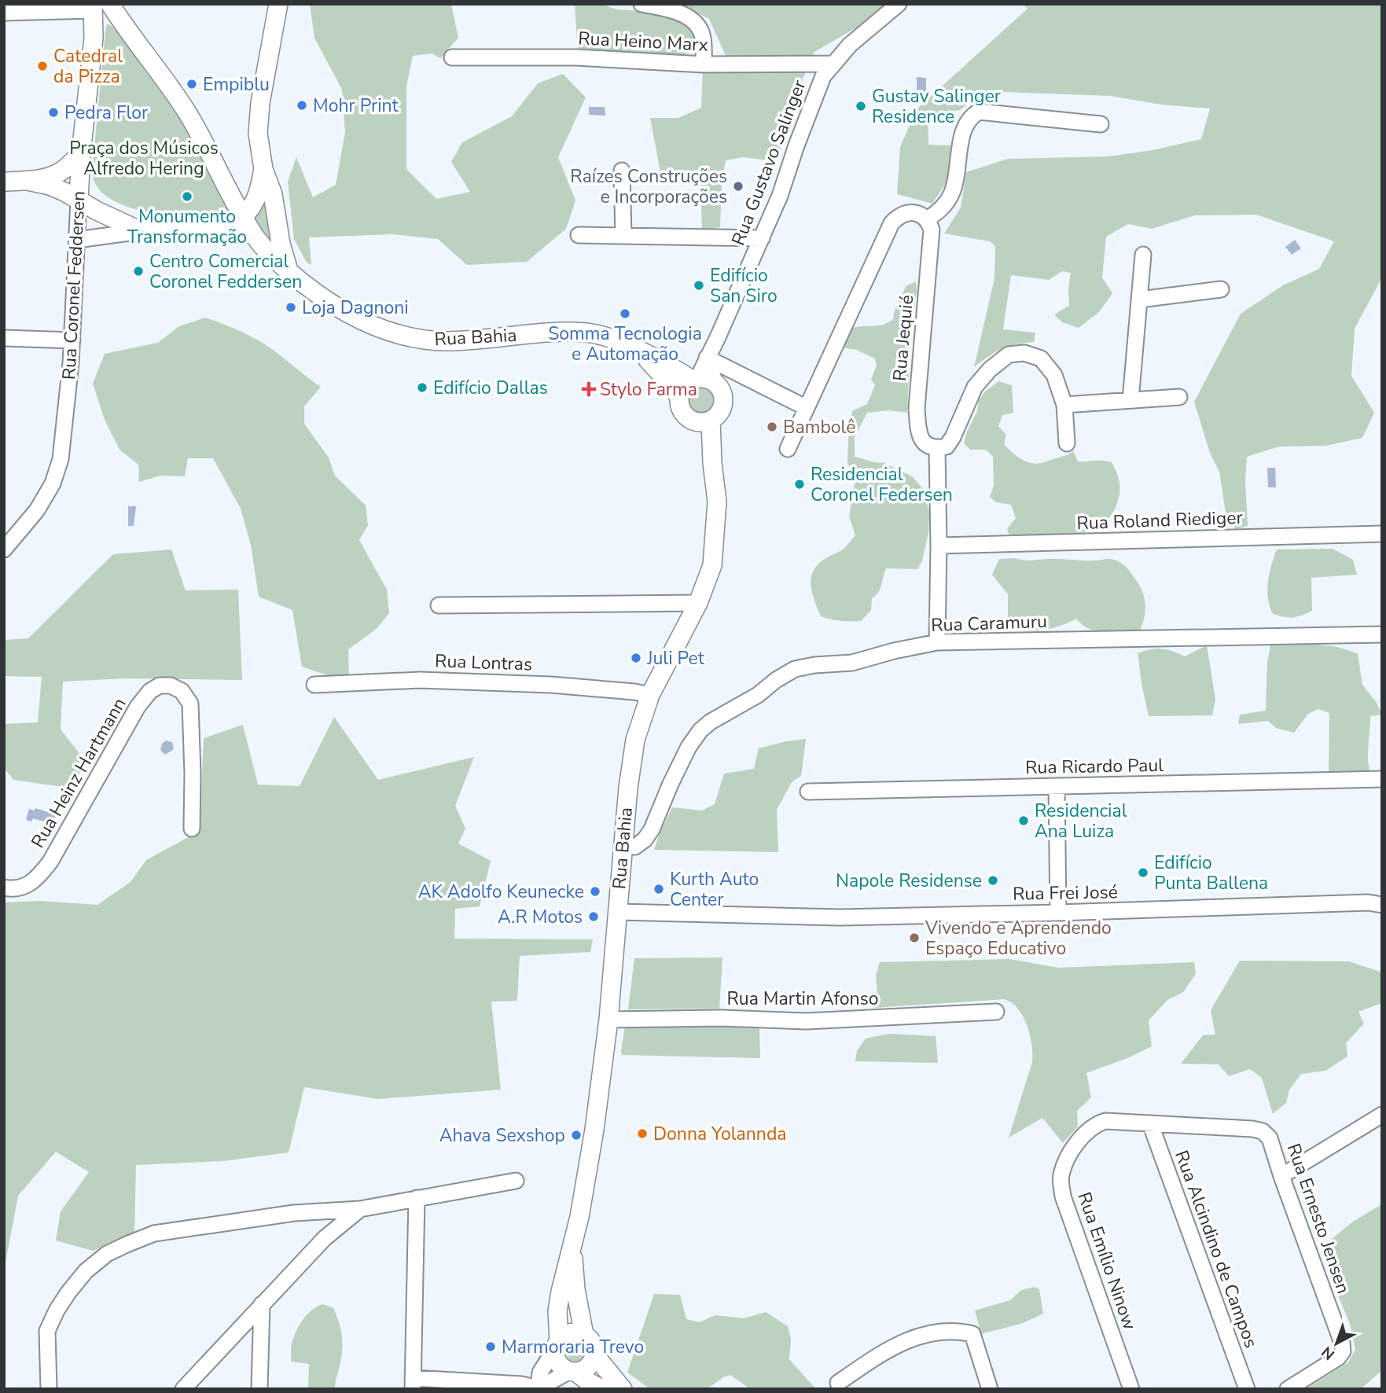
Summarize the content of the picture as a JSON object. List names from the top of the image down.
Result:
{
  "streets": {
    "main road": ["Rua Coronel Feddersen", "Rua Bahia"],
    "street": [
      "Rua Heino Marx",
      "Rua Gustavo Salinger",
      "Rua Jequié",
      "Rua Roland Riediger",
      "Rua Caramuru",
      "Rua Lontras",
      "Rua Ricardo Paul",
      "Rua Heinz Hartmann",
      "Rua Frei José",
      "Rua Martin Afonso",
      "Rua Ernesto Jensen",
      "Rua Alcindino de Campos",
      "Rua Emílio Ninow"
    ]
  },
  "crossings": [
    ["Rua Heino Marx", "Rua Gustavo Salinger"],
    ["Rua Gustavo Salinger", "Rua Bahia"],
    ["Rua Bahia", "Rua Caramuru"],
    ["Rua Bahia", "Rua Lontras"],
    ["Rua Bahia", "Rua Frei José"],
    ["Rua Bahia", "Rua Martin Afonso"],
    ["Rua Ernesto Jensen", "Rua Emílio Ninow"],
    ["Rua Alcindino de Campos", "Rua Emílio Ninow"]
  ],
  "parks": ["Praça dos Músicos Alfredo Hering"],
  "places": {
    "other": [
      "Catedral da Pizza",
      "Empiblu",
      "Mohr Print",
      "Gustav Salinger Residence",
      "Pedra Flor",
      "Raízes Construções e Incorporações",
      "Monumento Transformação",
      "Centro Comercial Coronel Feddersen",
      "Edifício San Siro",
      "Loja Dagnoni",
      "Somma Tecnologia e Automação",
      "Edifício Dallas",
      "Bambolê",
      "Residencial Coronel Federsen",
      "Juli Pet",
      "Residencial Ana Luiza",
      "Edifício Punta Ballena",
      "Napole Residense",
      "Kurth Auto Center",
      "AK Adolfo Keunecke",
      "A.R Motos",
      "Vivendo e Aprendendo Espaço Educativo",
      "Donna Yolannda",
      "Ahava Sexshop",
      "Marmoraria Trevo"
    ],
    "health": ["Stylo Farma"]
  },
  "north": "bottom left"
}
